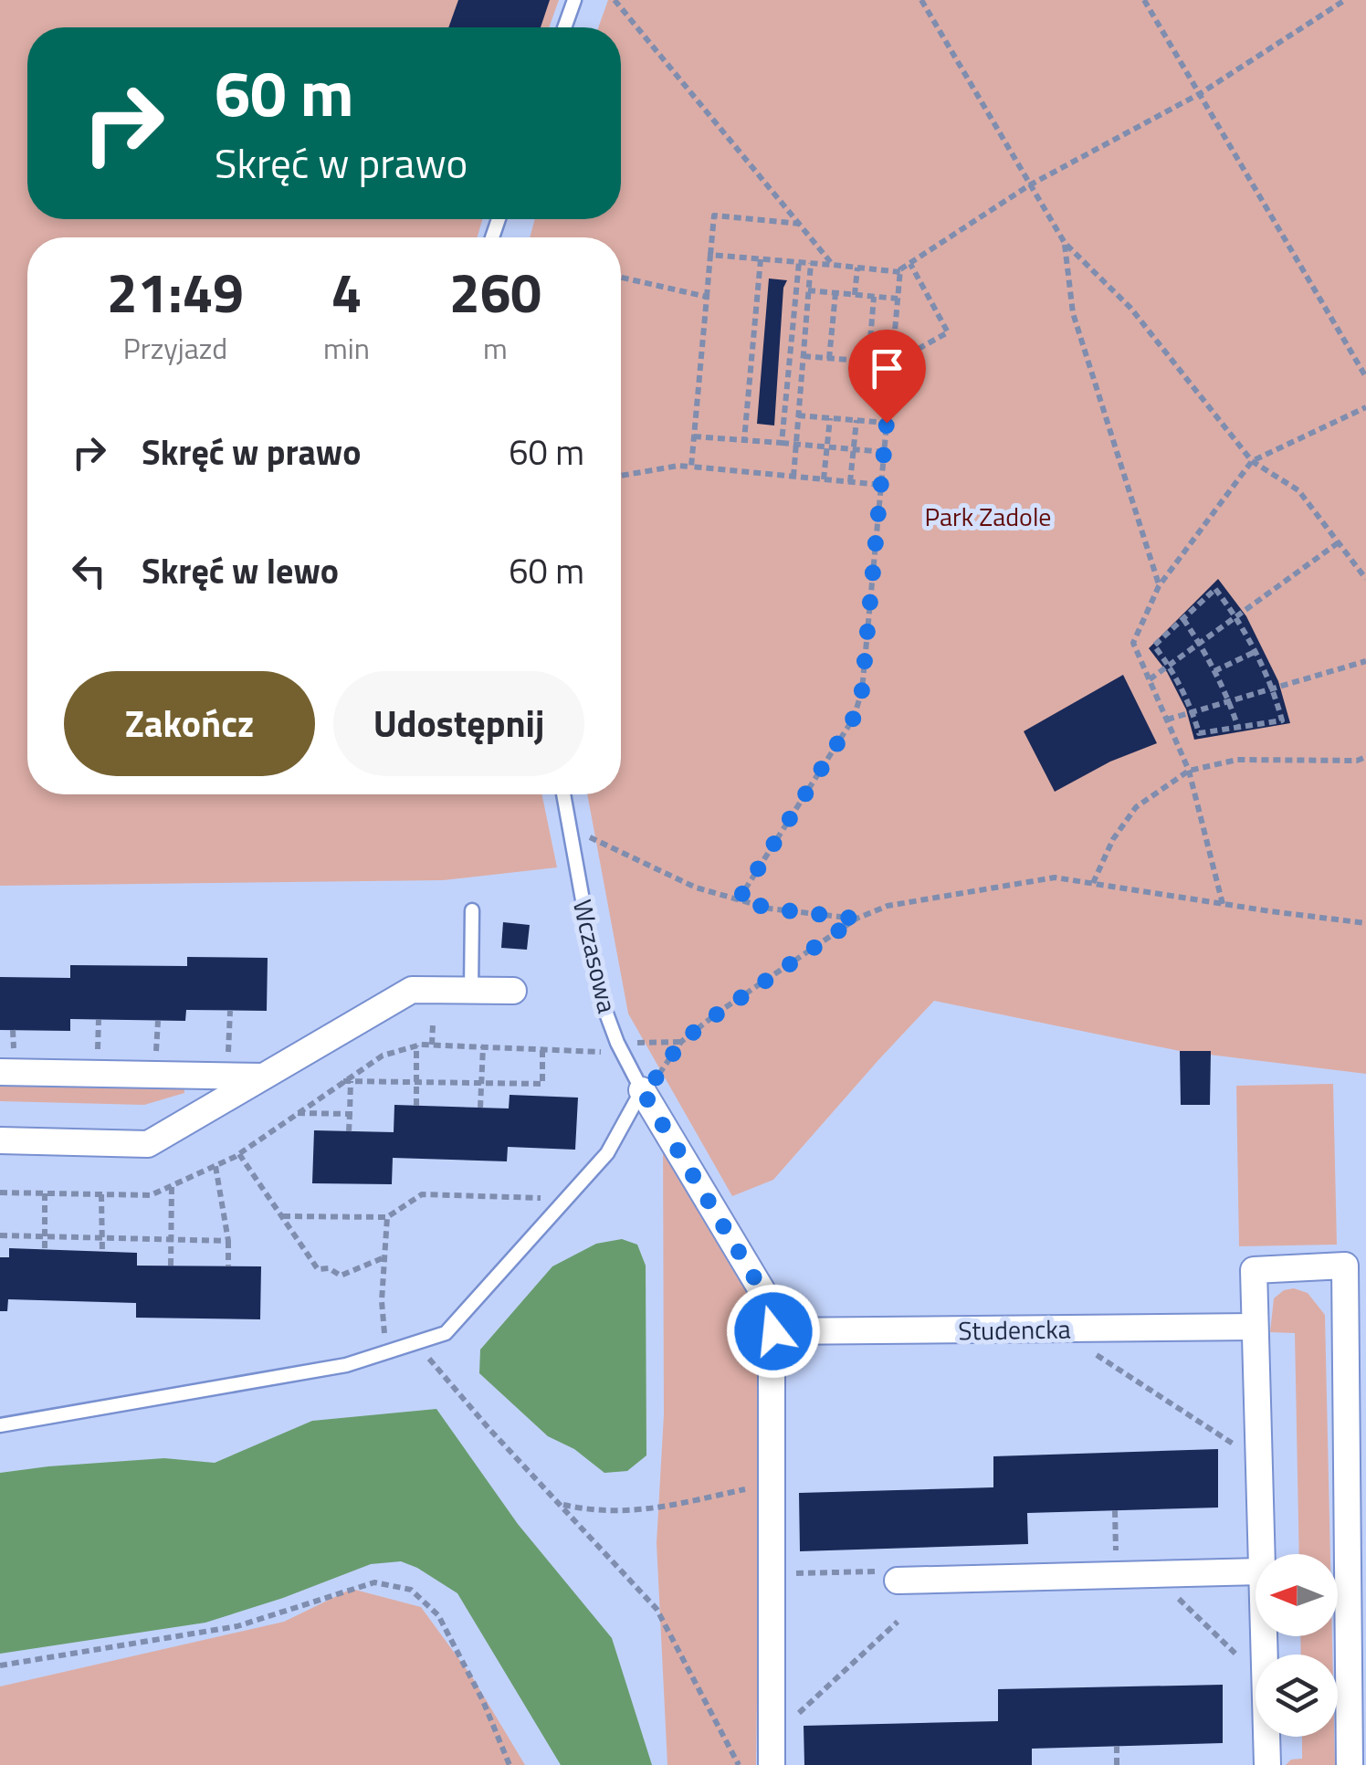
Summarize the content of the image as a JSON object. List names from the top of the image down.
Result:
{
  "streets": {
    "street": ["Wczasowa", "Studencka"]
  },
  "crossings": [
    ["Wczasowa", "Studencka"]
  ],
  "parks": ["Park Zadole"],
  "north": "left",
  "page": {
    "turn": ["60 m", "Skręć w prawo"],
    "eta": [
      "21:49",
      "Przyjazd",
      "4",
      "min",
      "260",
      "m"
    ],
    "list": [
      {
        "name": "Skręć w prawo",
        "value": "60 m"
      },
      {
        "name": "Skręć w lewo",
        "value": "60 m"
      }
    ],
    "buttons": ["Zakończ", "Udostępnij"]
  }
}
